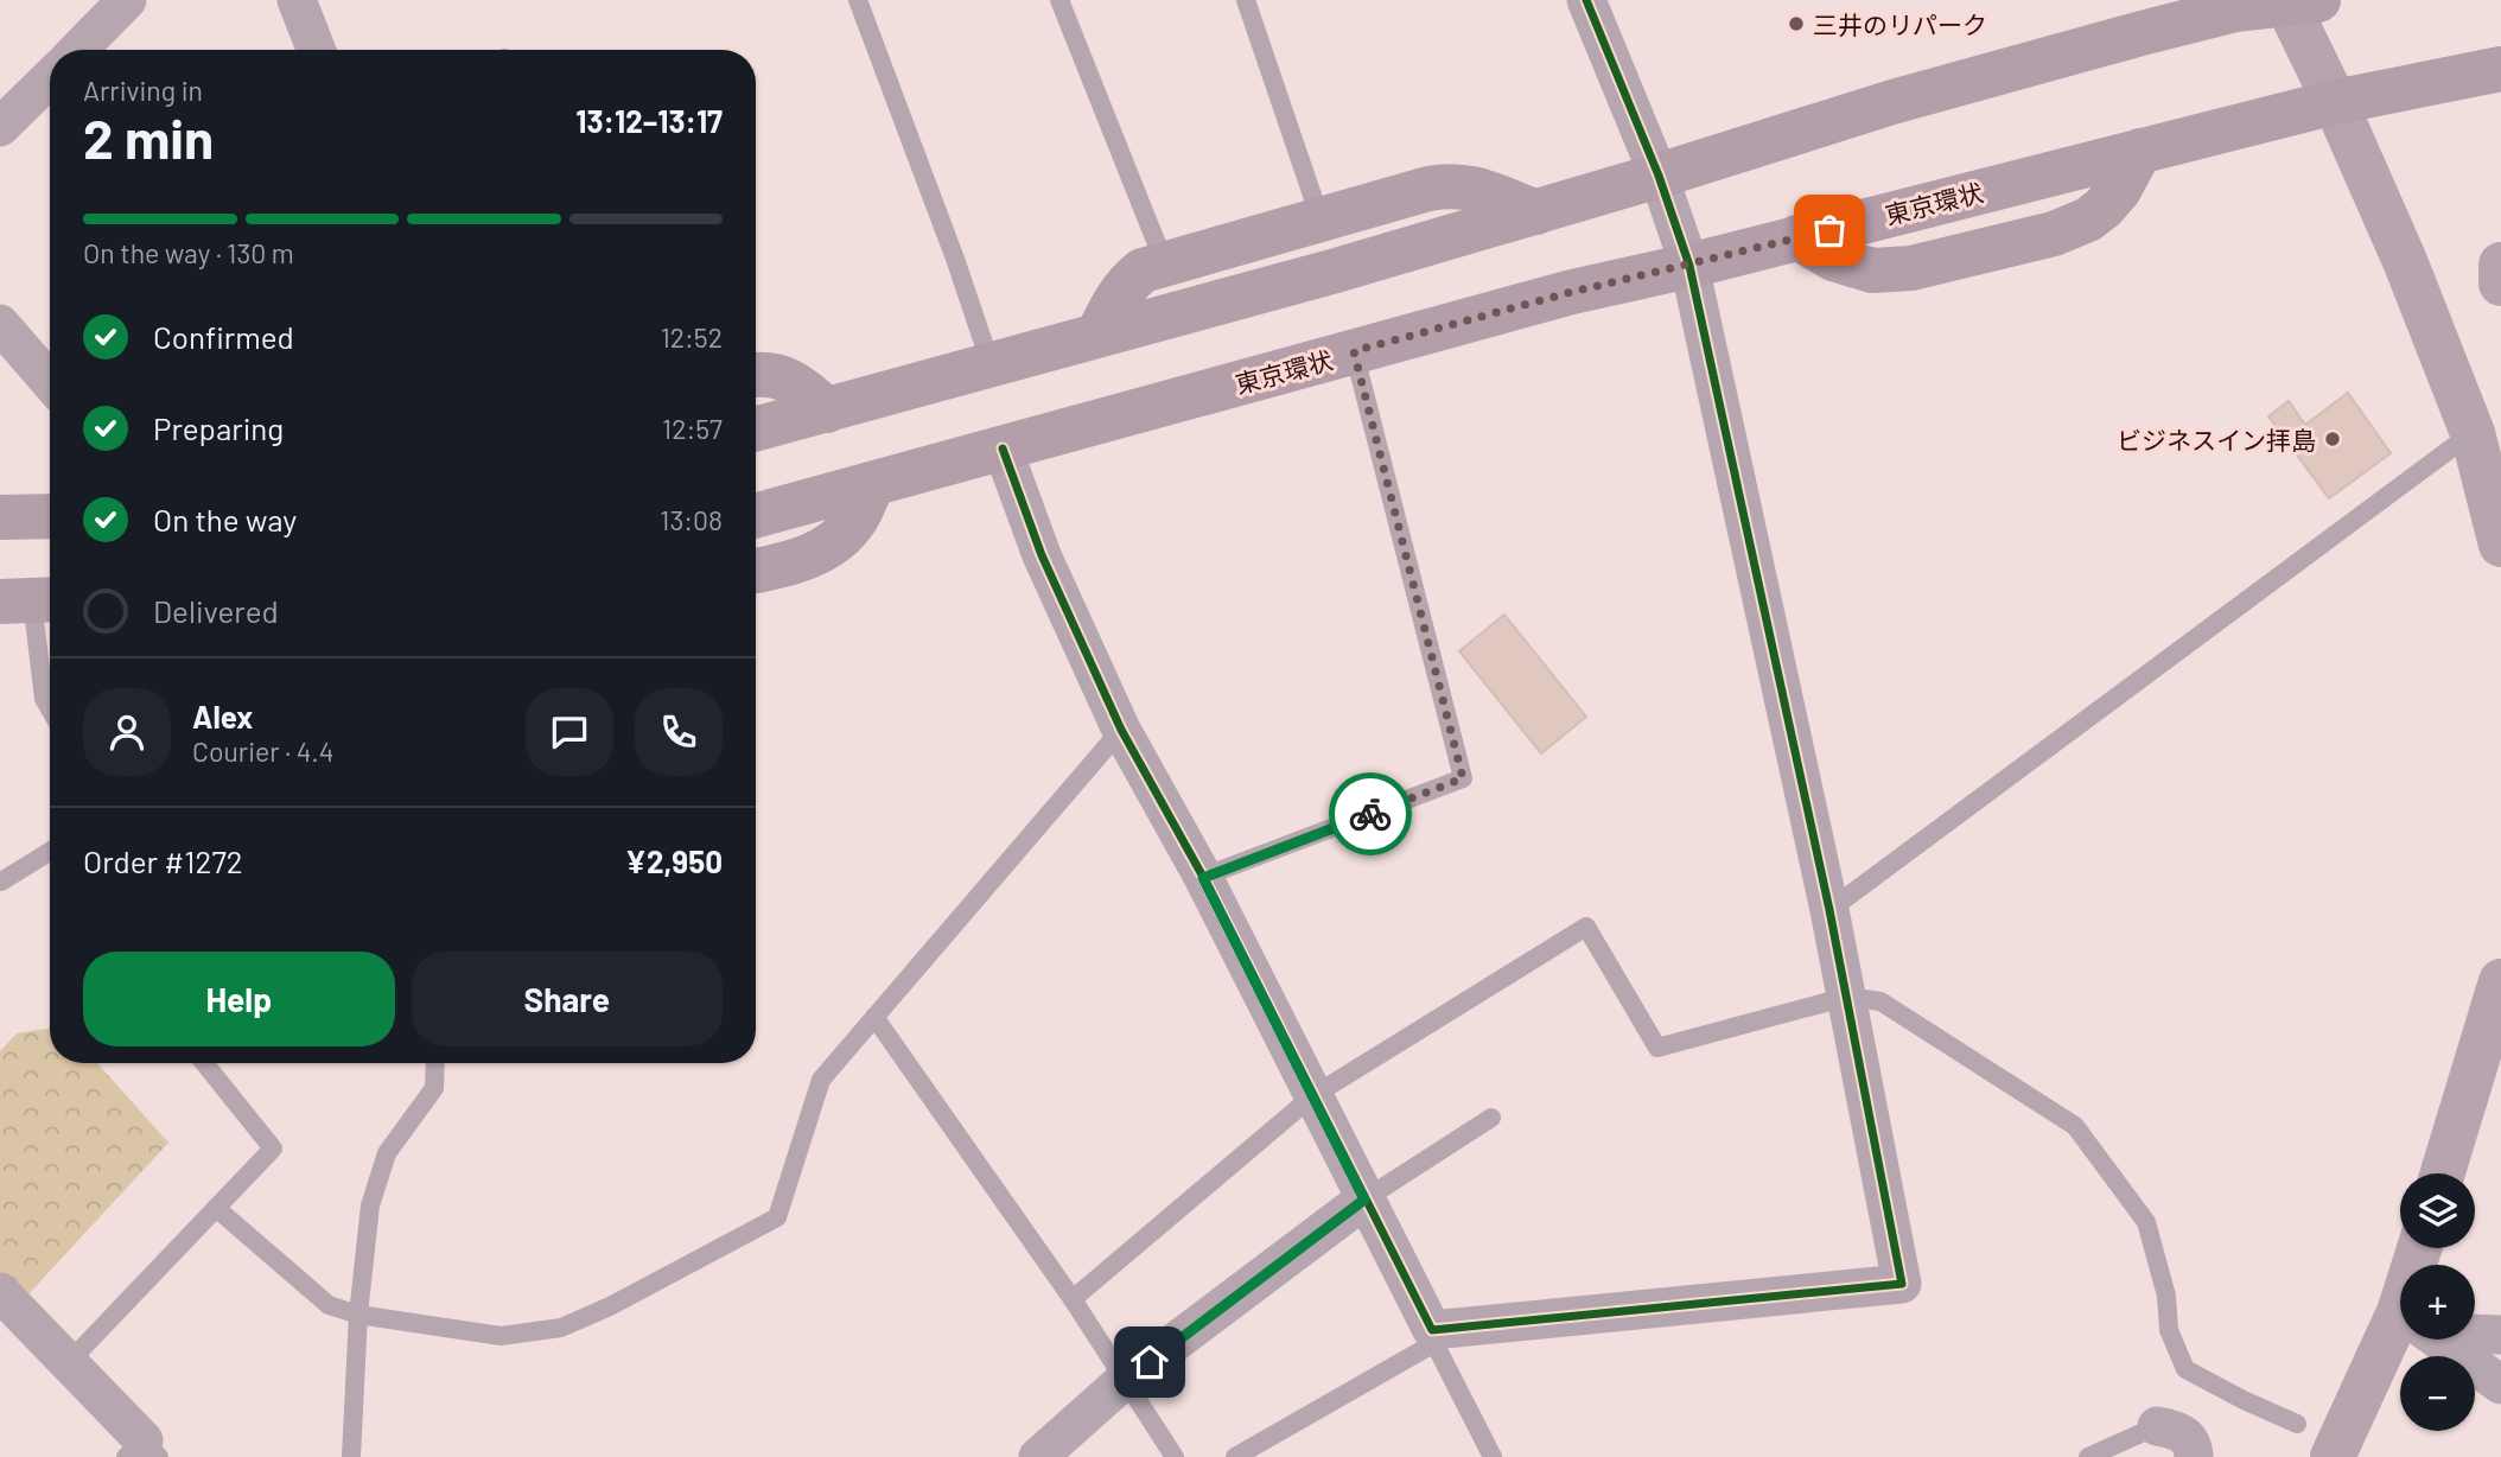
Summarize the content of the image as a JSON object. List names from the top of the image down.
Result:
{
  "streets": {
    "highway": ["東京環状"]
  },
  "places": ["三井のリパーク", "ビジネスイン拝島"],
  "page": {
    "heading": ["2 min", "Arriving in", "13:12–13:17"],
    "panel": [
      "Alex",
      "Courier · 4.4",
      "Order #1272",
      "¥2,950"
    ],
    "bar": "On the way · 130 m",
    "list": [
      ["Confirmed", "12:52"],
      ["Preparing", "12:57"],
      ["On the way", "13:08"],
      "Delivered"
    ],
    "buttons": ["Help", "Share"],
    "map_buttons": ["+", "−"]
  }
}
